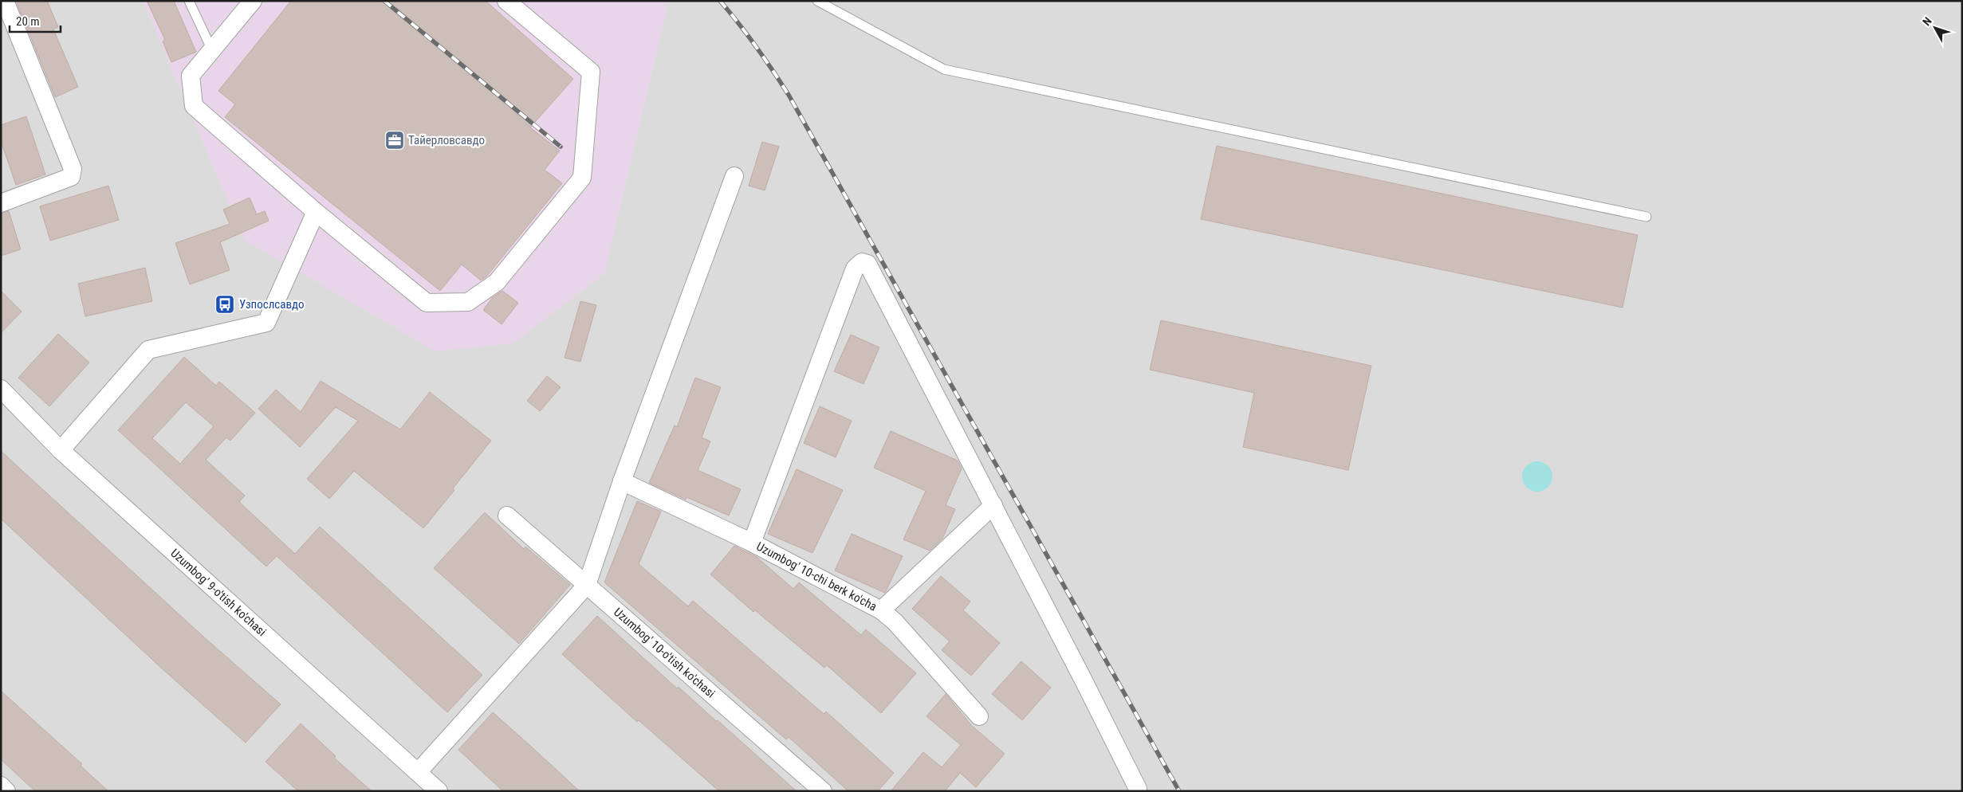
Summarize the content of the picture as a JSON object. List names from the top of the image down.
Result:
{
  "streets": {
    "street": ["Uzumbog' 10-chi berk ko'cha", "Uzumbog' 9-o'tish ko'chasi", "Uzumbog' 10-o'tish ko'chasi"]
  },
  "places": {
    "office": ["Тайерловсавдо"],
    "bus stop": ["Узпослсавдо"]
  },
  "scale_bar": "20 m",
  "north": "top left"
}
